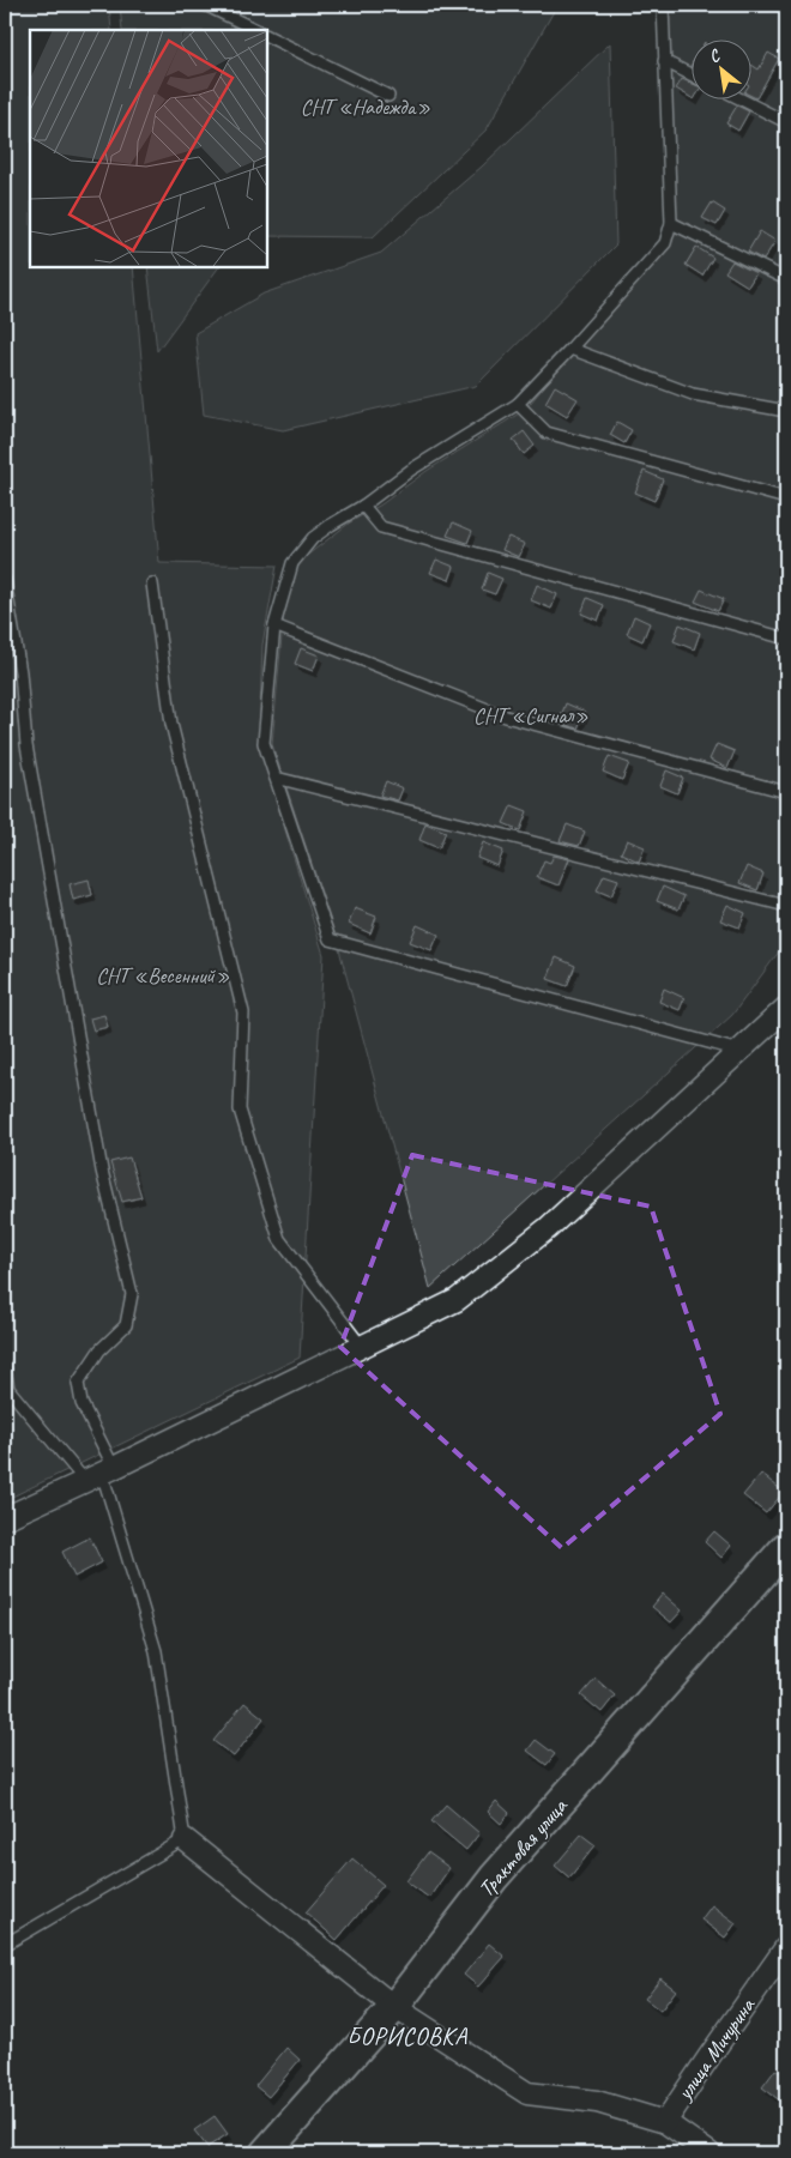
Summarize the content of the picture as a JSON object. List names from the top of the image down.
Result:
{
  "streets": {
    "main road": ["Трактовая улица"],
    "street": ["улица Мичурина"]
  },
  "districts": ["БОРИСОВКА"],
  "parks": ["СНТ «Надежда»", "СНТ «Сигнал»", "СНТ «Весенний»"],
  "north": "top left"
}
